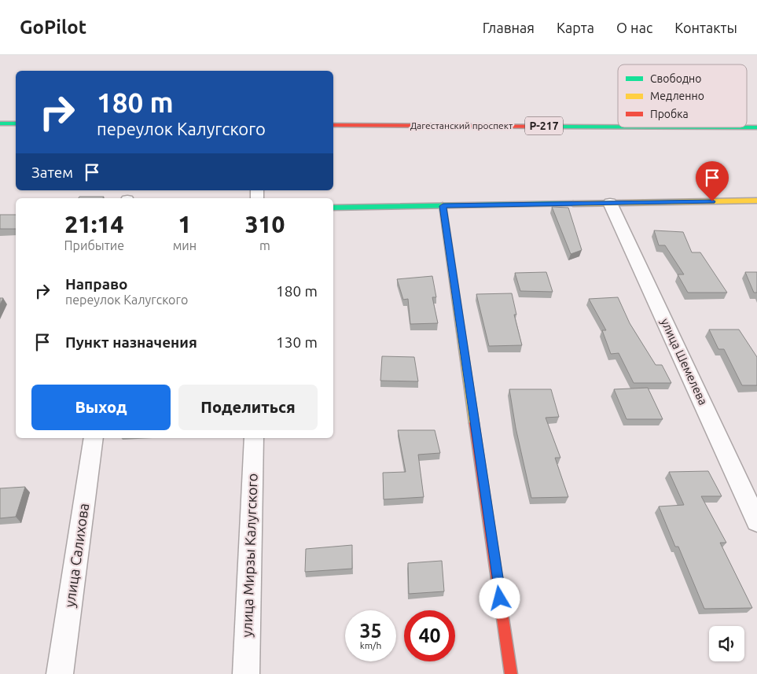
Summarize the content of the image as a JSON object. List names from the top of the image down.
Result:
{
  "streets": {
    "main road": ["Дагестанский проспект", "Р-217"],
    "street": ["улица Шемелева", "улица Салихова", "улица Мирзы Калугского"]
  },
  "legend": ["Свободно", "Медленно", "Пробка"],
  "page": {
    "header": "GoPilot",
    "nav": [
      "Главная",
      "Карта",
      "О нас",
      "Контакты"
    ],
    "turn": ["180 m", "переулок Калугского"],
    "then": "Затем",
    "eta": [
      "21:14",
      "Прибытие",
      "1",
      "мин",
      "310",
      "m"
    ],
    "list": [
      {
        "name": "Направо",
        "note": "переулок Калугского",
        "value": "180 m"
      },
      {
        "name": "Пункт назначения",
        "value": "130 m"
      }
    ],
    "buttons": ["Выход", "Поделиться"],
    "speed": "35 km/h",
    "limit": "40"
  }
}
